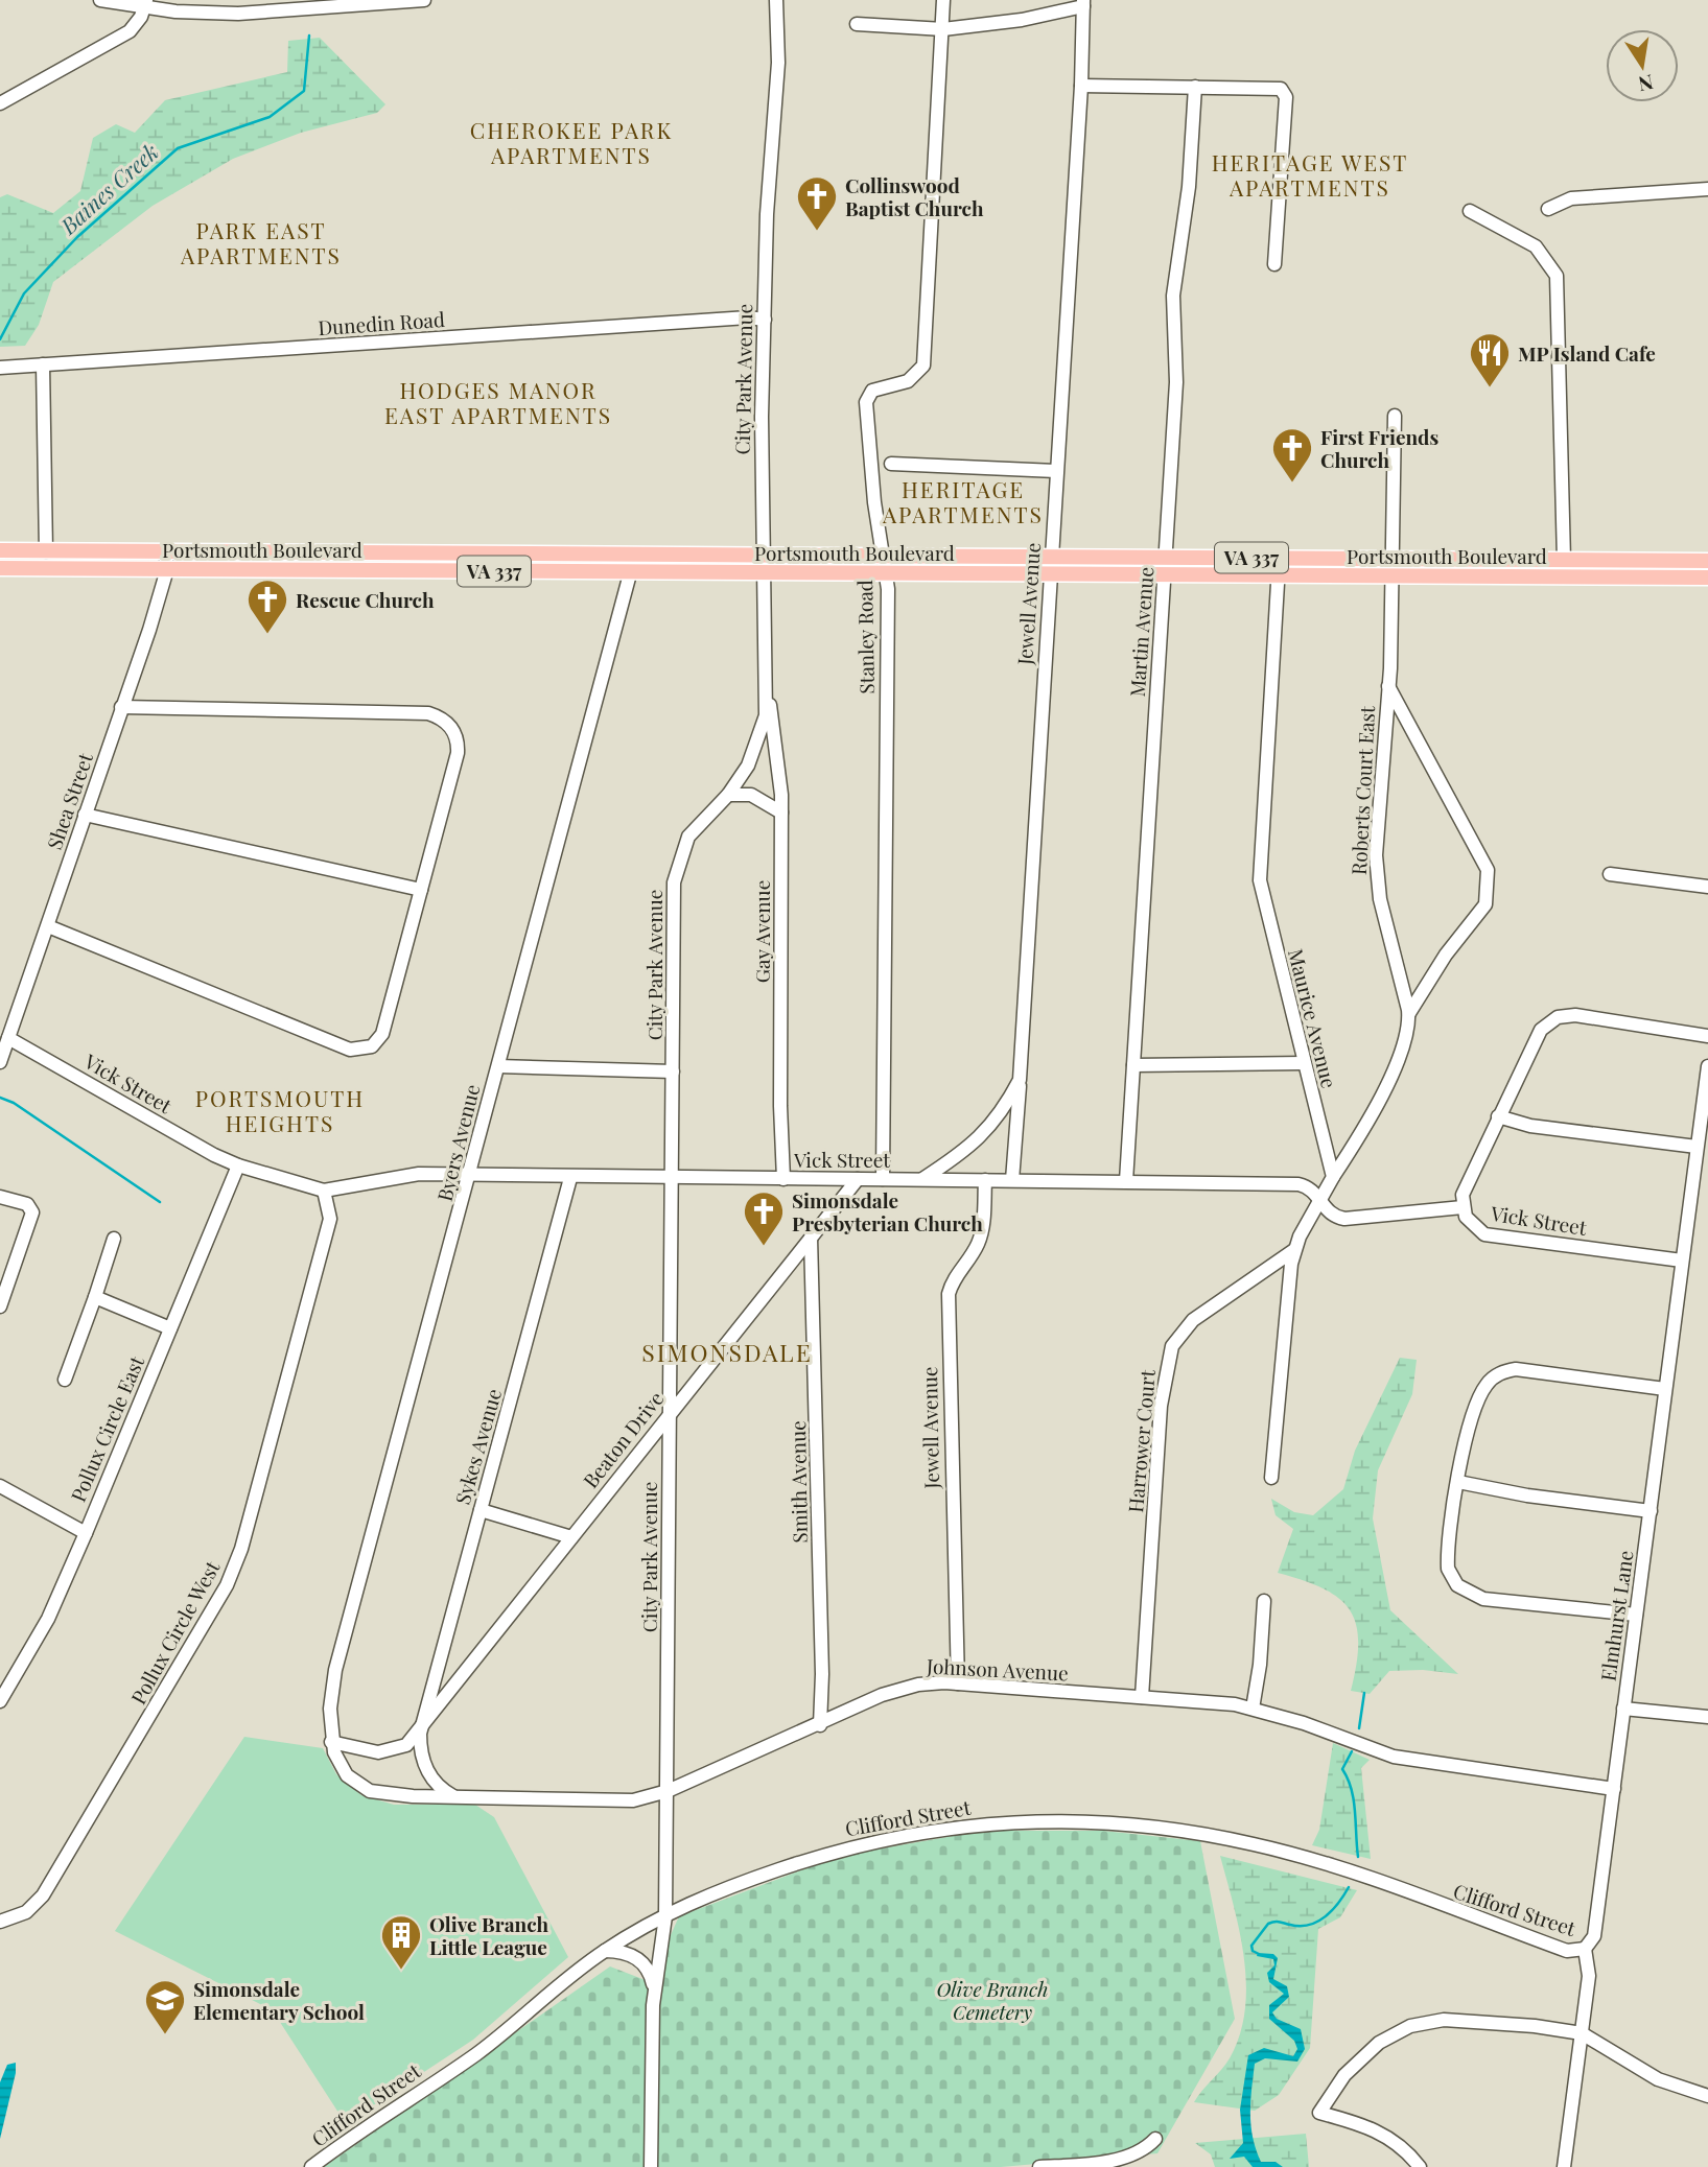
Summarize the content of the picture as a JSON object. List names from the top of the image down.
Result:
{
  "streets": {
    "main road": ["Portsmouth Boulevard", "VA 337"],
    "street": [
      "Dunedin Road",
      "City Park Avenue",
      "Jewell Avenue",
      "Martin Avenue",
      "Stanley Road",
      "Roberts Court East",
      "Shea Street",
      "Gay Avenue",
      "Maurice Avenue",
      "Vick Street",
      "Byers Avenue",
      "Pollux Circle East",
      "Beaton Drive",
      "Harrower Court",
      "Sykes Avenue",
      "Smith Avenue",
      "Elmhurst Lane",
      "Pollux Circle West",
      "Johnson Avenue",
      "Clifford Street"
    ]
  },
  "crossings": [
    ["Dunedin Road", "City Park Avenue"],
    ["City Park Avenue", "Portsmouth Boulevard"],
    ["City Park Avenue", "Gay Avenue"],
    ["City Park Avenue", "Vick Street"],
    ["City Park Avenue", "Beaton Drive"],
    ["City Park Avenue", "Johnson Avenue"],
    ["City Park Avenue", "Clifford Street"],
    ["Portsmouth Boulevard", "Jewell Avenue"],
    ["Portsmouth Boulevard", "Martin Avenue"],
    ["Portsmouth Boulevard", "Stanley Road"],
    ["Portsmouth Boulevard", "Roberts Court East"],
    ["Portsmouth Boulevard", "Shea Street"],
    ["Portsmouth Boulevard", "Maurice Avenue"],
    ["Portsmouth Boulevard", "Byers Avenue"],
    ["Jewell Avenue", "Vick Street"],
    ["Jewell Avenue", "Johnson Avenue"],
    ["Martin Avenue", "Vick Street"],
    ["Stanley Road", "Vick Street"],
    ["Roberts Court East", "Maurice Avenue"],
    ["Shea Street", "Vick Street"],
    ["Gay Avenue", "Vick Street"],
    ["Vick Street", "Byers Avenue"],
    ["Vick Street", "Pollux Circle East"],
    ["Vick Street", "Beaton Drive"],
    ["Vick Street", "Sykes Avenue"],
    ["Vick Street", "Elmhurst Lane"],
    ["Vick Street", "Pollux Circle West"],
    ["Byers Avenue", "Beaton Drive"],
    ["Byers Avenue", "Johnson Avenue"],
    ["Beaton Drive", "Sykes Avenue"],
    ["Beaton Drive", "Smith Avenue"],
    ["Beaton Drive", "Johnson Avenue"],
    ["Harrower Court", "Johnson Avenue"],
    ["Smith Avenue", "Johnson Avenue"],
    ["Elmhurst Lane", "Johnson Avenue"],
    ["Elmhurst Lane", "Clifford Street"]
  ],
  "districts": [
    "CHEROKEE PARK APARTMENTS",
    "HERITAGE WEST APARTMENTS",
    "PARK EAST APARTMENTS",
    "HODGES MANOR EAST APARTMENTS",
    "HERITAGE APARTMENTS",
    "PORTSMOUTH HEIGHTS",
    "SIMONSDALE"
  ],
  "water": ["Baines Creek"],
  "parks": ["Olive Branch Cemetery"],
  "places": {
    "church": [
      "Collinswood Baptist Church",
      "First Friends Church",
      "Rescue Church",
      "Simonsdale Presbyterian Church"
    ],
    "restaurant": ["MP Island Cafe"],
    "building": ["Olive Branch Little League"],
    "school or university": ["Simonsdale Elementary School"]
  },
  "north": "bottom"
}
